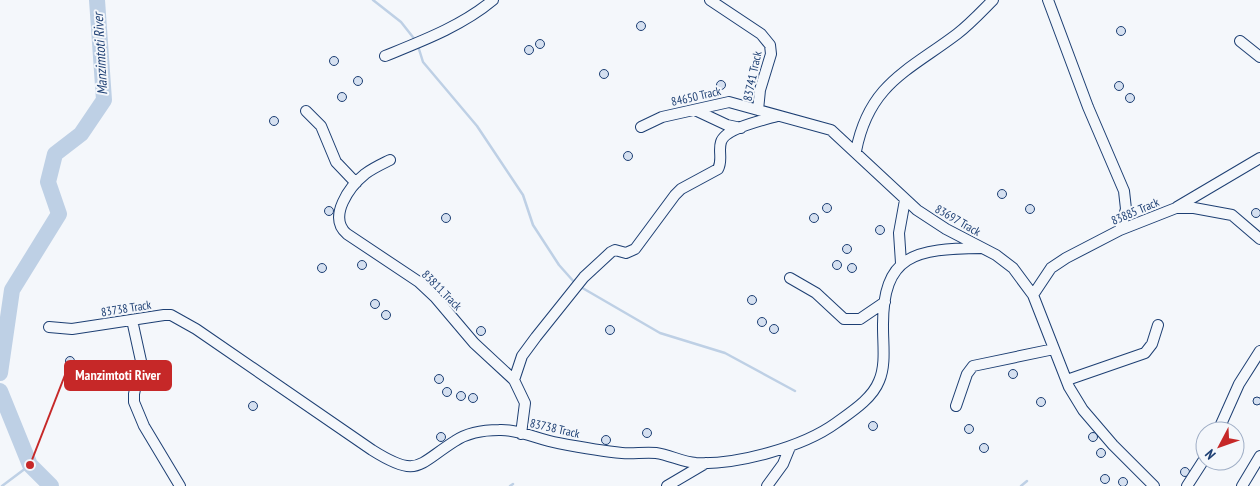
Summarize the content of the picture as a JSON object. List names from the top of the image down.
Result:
{
  "streets": {
    "street": [
      "83741 Track",
      "84650 Track",
      "83885 Track",
      "83697 Track",
      "83811 Track",
      "83738 Track"
    ]
  },
  "crossings": [
    ["83741 Track", "84650 Track"],
    ["83741 Track", "83697 Track"],
    ["83885 Track", "83697 Track"],
    ["83811 Track", "83738 Track"]
  ],
  "water": ["Manzimtoti River"],
  "places": ["Manzimtoti River"],
  "north": "bottom left"
}
